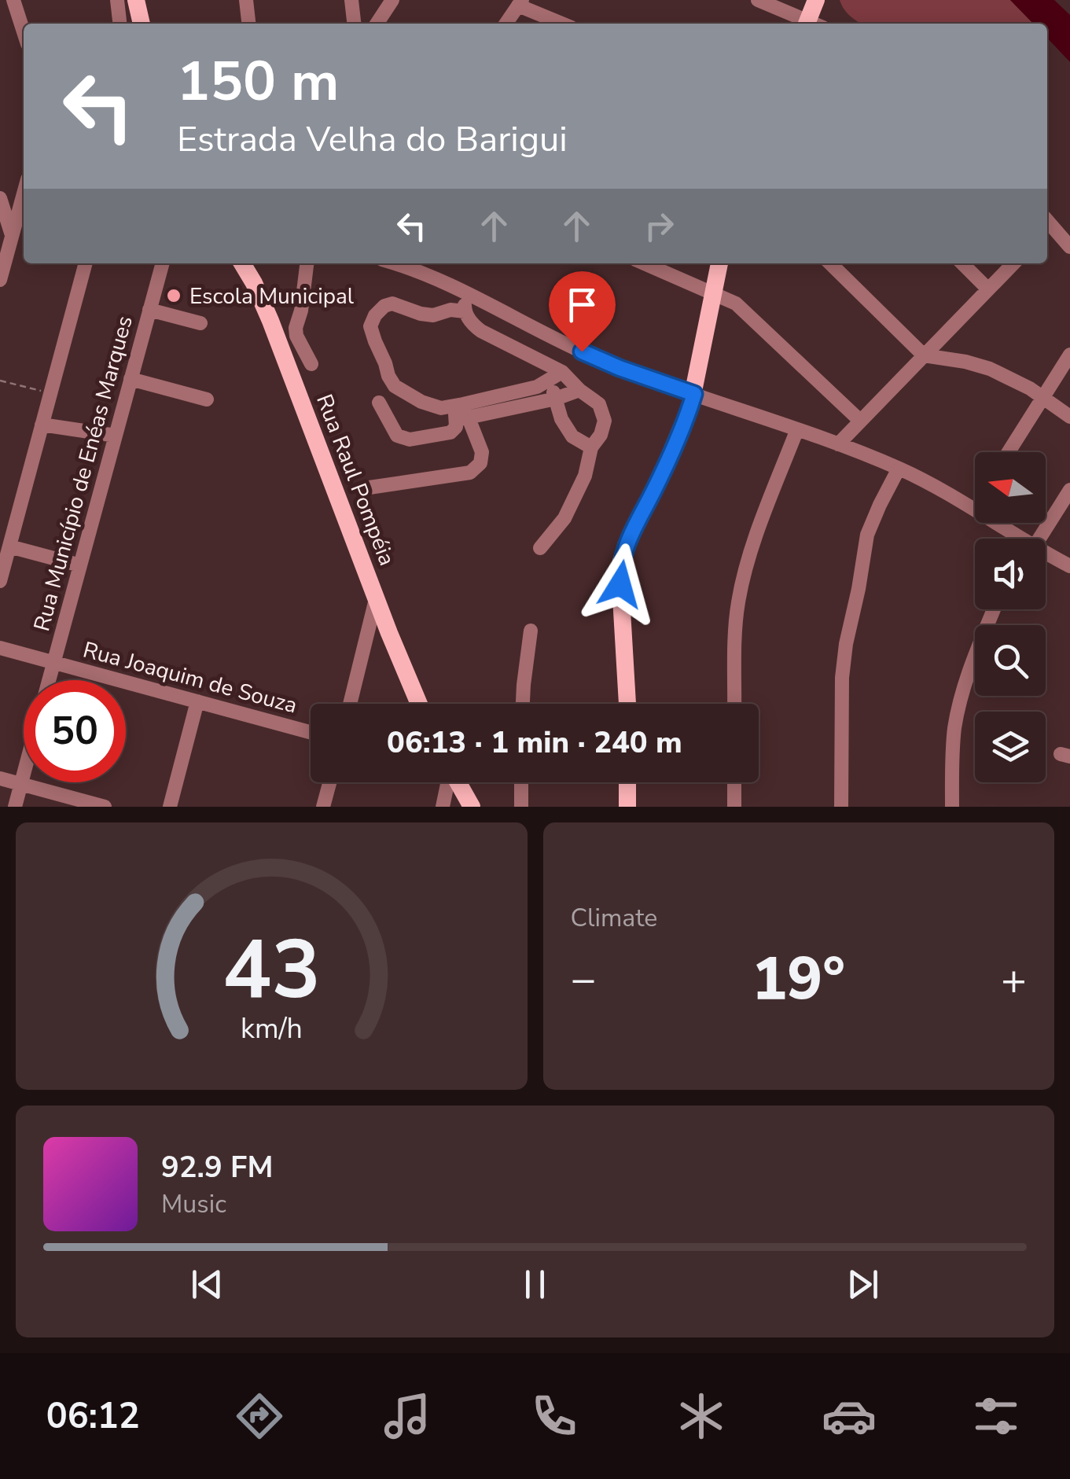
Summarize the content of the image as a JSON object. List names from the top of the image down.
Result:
{
  "streets": {
    "main road": ["Rua Raul Pompéia"],
    "street": ["Rua Município de Enéas Marques", "Rua Joaquim de Souza"]
  },
  "crossings": [
    ["Rua Município de Enéas Marques", "Rua Joaquim de Souza"]
  ],
  "places": ["Escola Municipal"],
  "north": "left",
  "page": {
    "turn": ["150 m", "Estrada Velha do Barigui"],
    "limit": "50",
    "trip": "06:13 · 1 min · 240 m",
    "tile": "Climate",
    "heat": ["−", "19°", "+"],
    "song": ["92.9 FM", "Music"],
    "tabs": "06:12",
    "gauge": ["43", "km/h"]
  }
}
